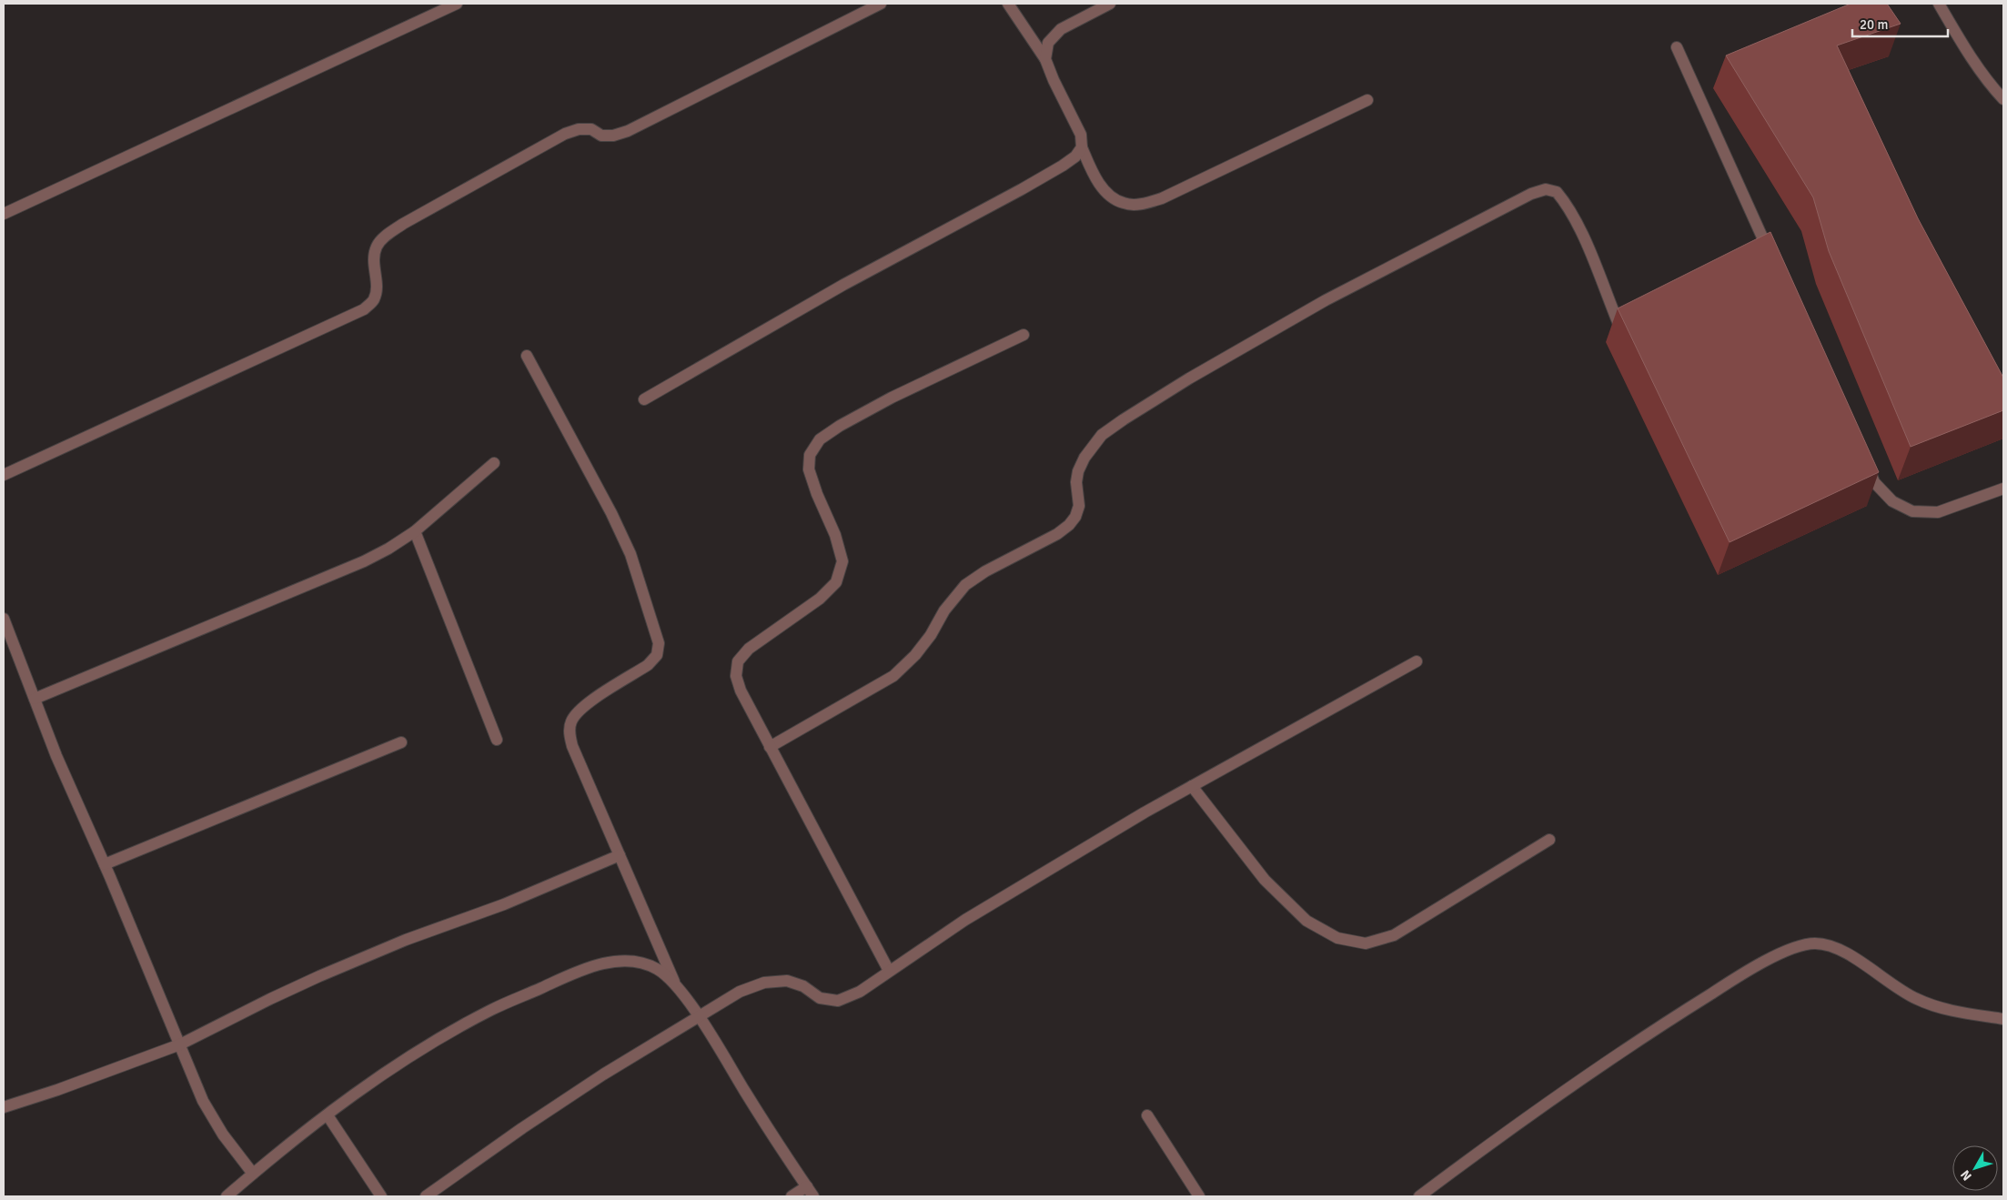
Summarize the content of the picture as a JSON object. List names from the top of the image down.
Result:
{
  "scale_bar": "20 m",
  "north": "bottom left"
}
